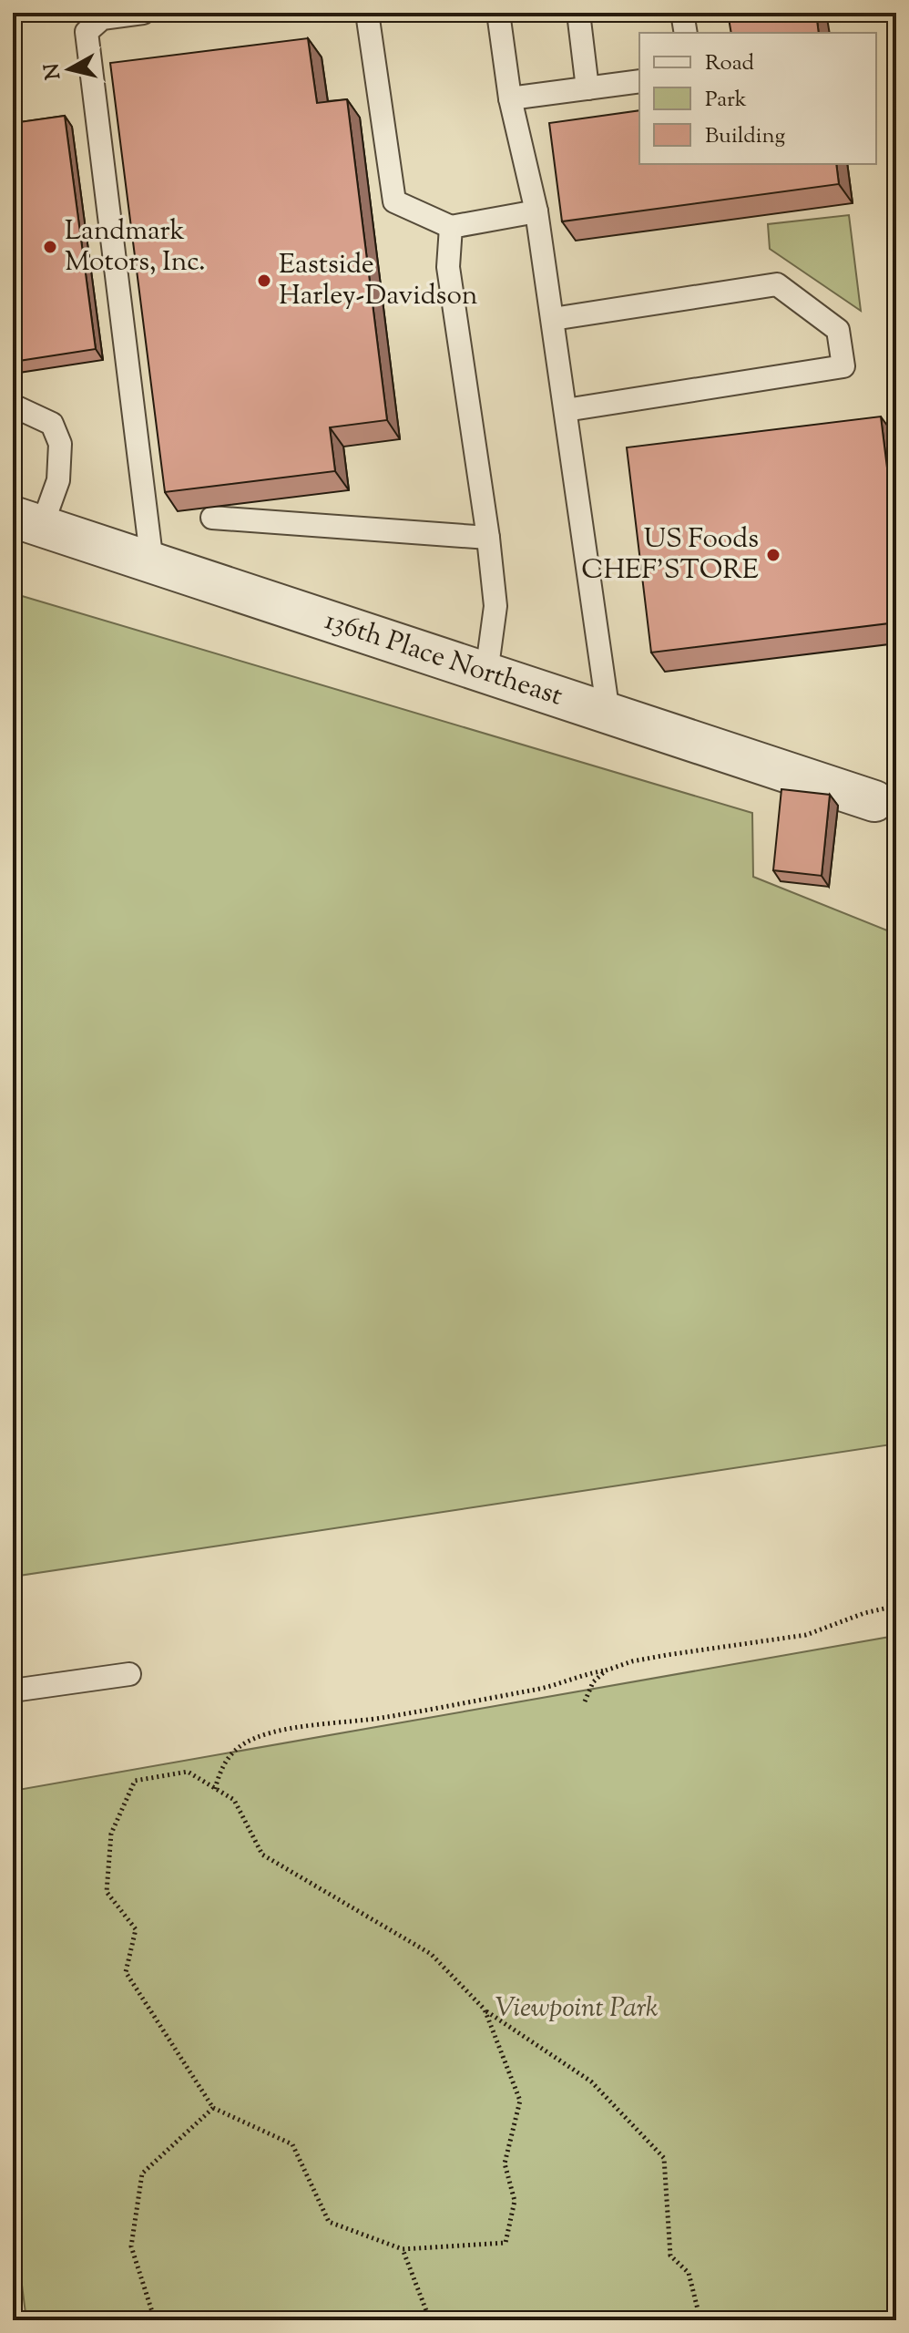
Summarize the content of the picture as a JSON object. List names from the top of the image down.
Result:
{
  "streets": {
    "street": ["136th Place Northeast"]
  },
  "parks": ["Viewpoint Park"],
  "places": ["Landmark Motors, Inc.", "Eastside Harley-Davidson", "US Foods CHEF'STORE"],
  "legend": ["Road", "Park", "Building"],
  "north": "left"
}
